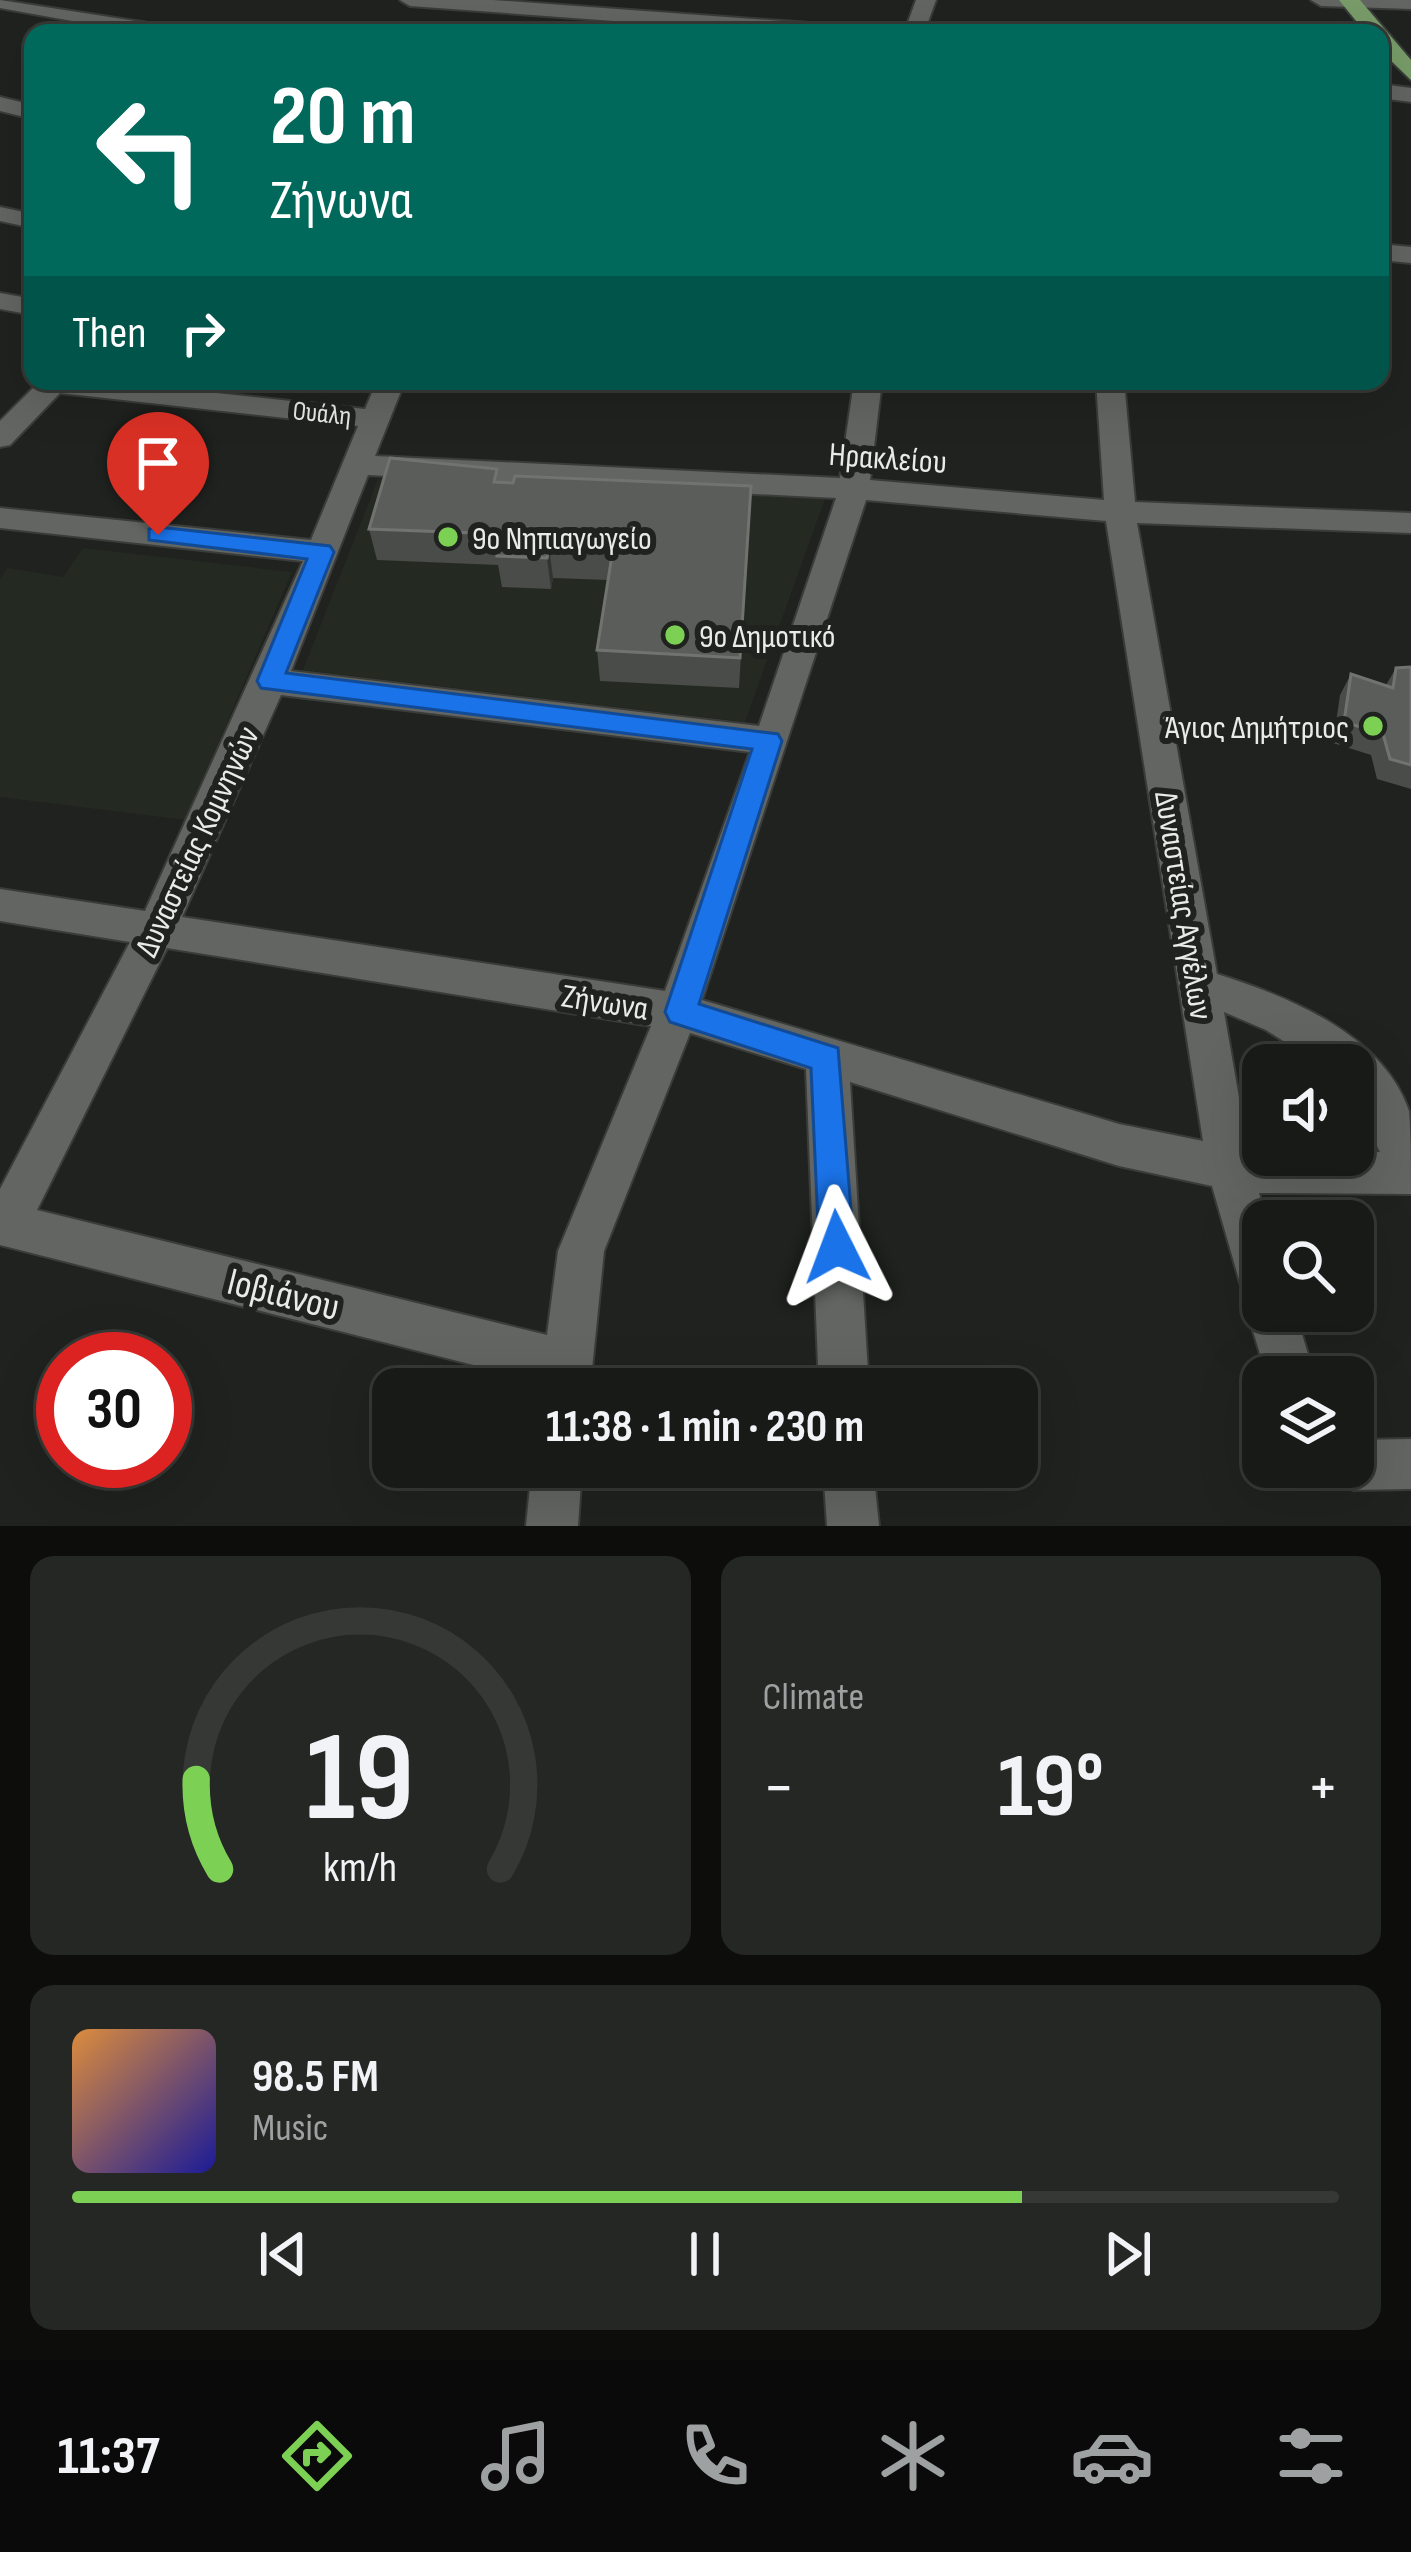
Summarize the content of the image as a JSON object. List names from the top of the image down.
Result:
{
  "streets": {
    "street": [
      "Ουάλη",
      "Ηρακλείου",
      "Δυναστείας Κομνηνών",
      "Δυναστείας Αγγέλων",
      "Ζήνωνα",
      "Ιοβιάνου"
    ]
  },
  "crossings": [
    ["Ουάλη", "Δυναστείας Κομνηνών"],
    ["Ηρακλείου", "Δυναστείας Κομνηνών"],
    ["Ηρακλείου", "Δυναστείας Αγγέλων"],
    ["Δυναστείας Κομνηνών", "Ζήνωνα"],
    ["Δυναστείας Κομνηνών", "Ιοβιάνου"],
    ["Δυναστείας Αγγέλων", "Ζήνωνα"]
  ],
  "places": ["9ο Νηπιαγωγείο", "9ο Δημοτικό", "Άγιος Δημήτριος"],
  "page": {
    "turn": ["20 m", "Ζήνωνα"],
    "then": "Then",
    "limit": "30",
    "trip": "11:38 · 1 min · 230 m",
    "tile": "Climate",
    "heat": ["−", "19°", "+"],
    "song": ["98.5 FM", "Music"],
    "tabs": "11:37",
    "gauge": ["19", "km/h"]
  }
}
